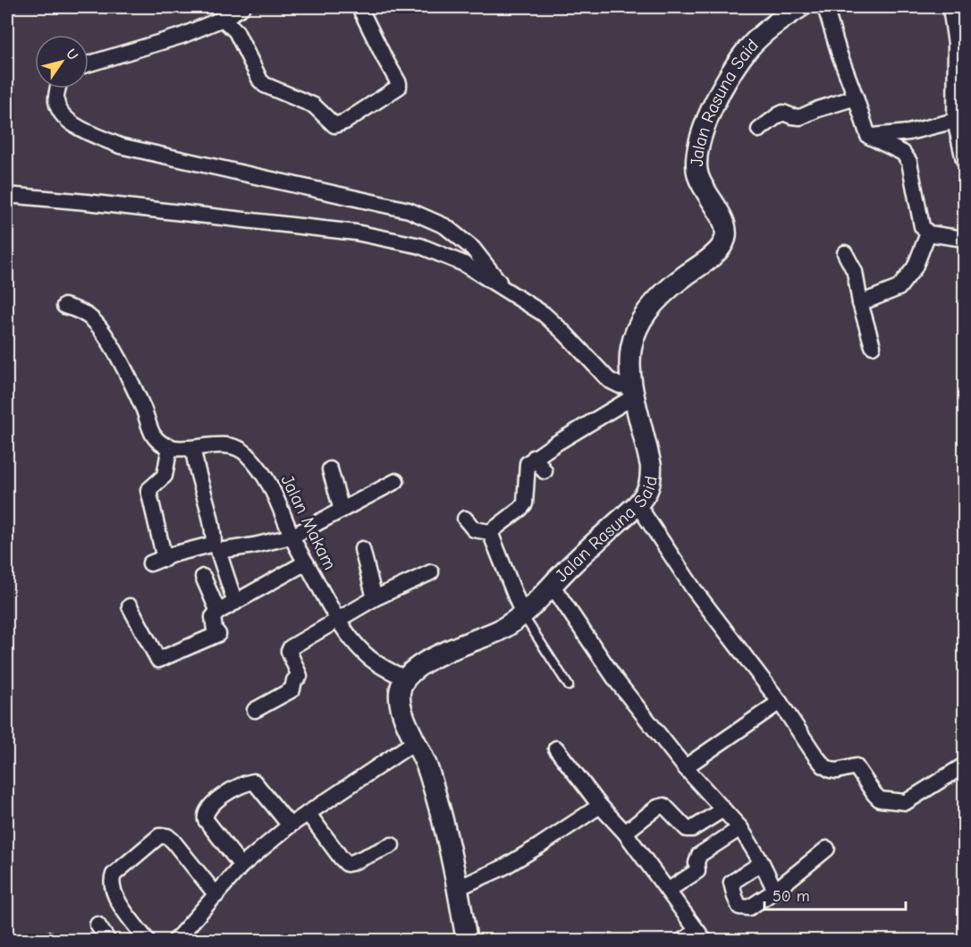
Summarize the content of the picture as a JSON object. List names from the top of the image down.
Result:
{
  "streets": {
    "main road": ["Jalan Rasuna Said"],
    "street": ["Jalan Makam"]
  },
  "crossings": [
    ["Jalan Rasuna Said", "Jalan Makam"]
  ],
  "scale_bar": "50 m",
  "north": "top right"
}
